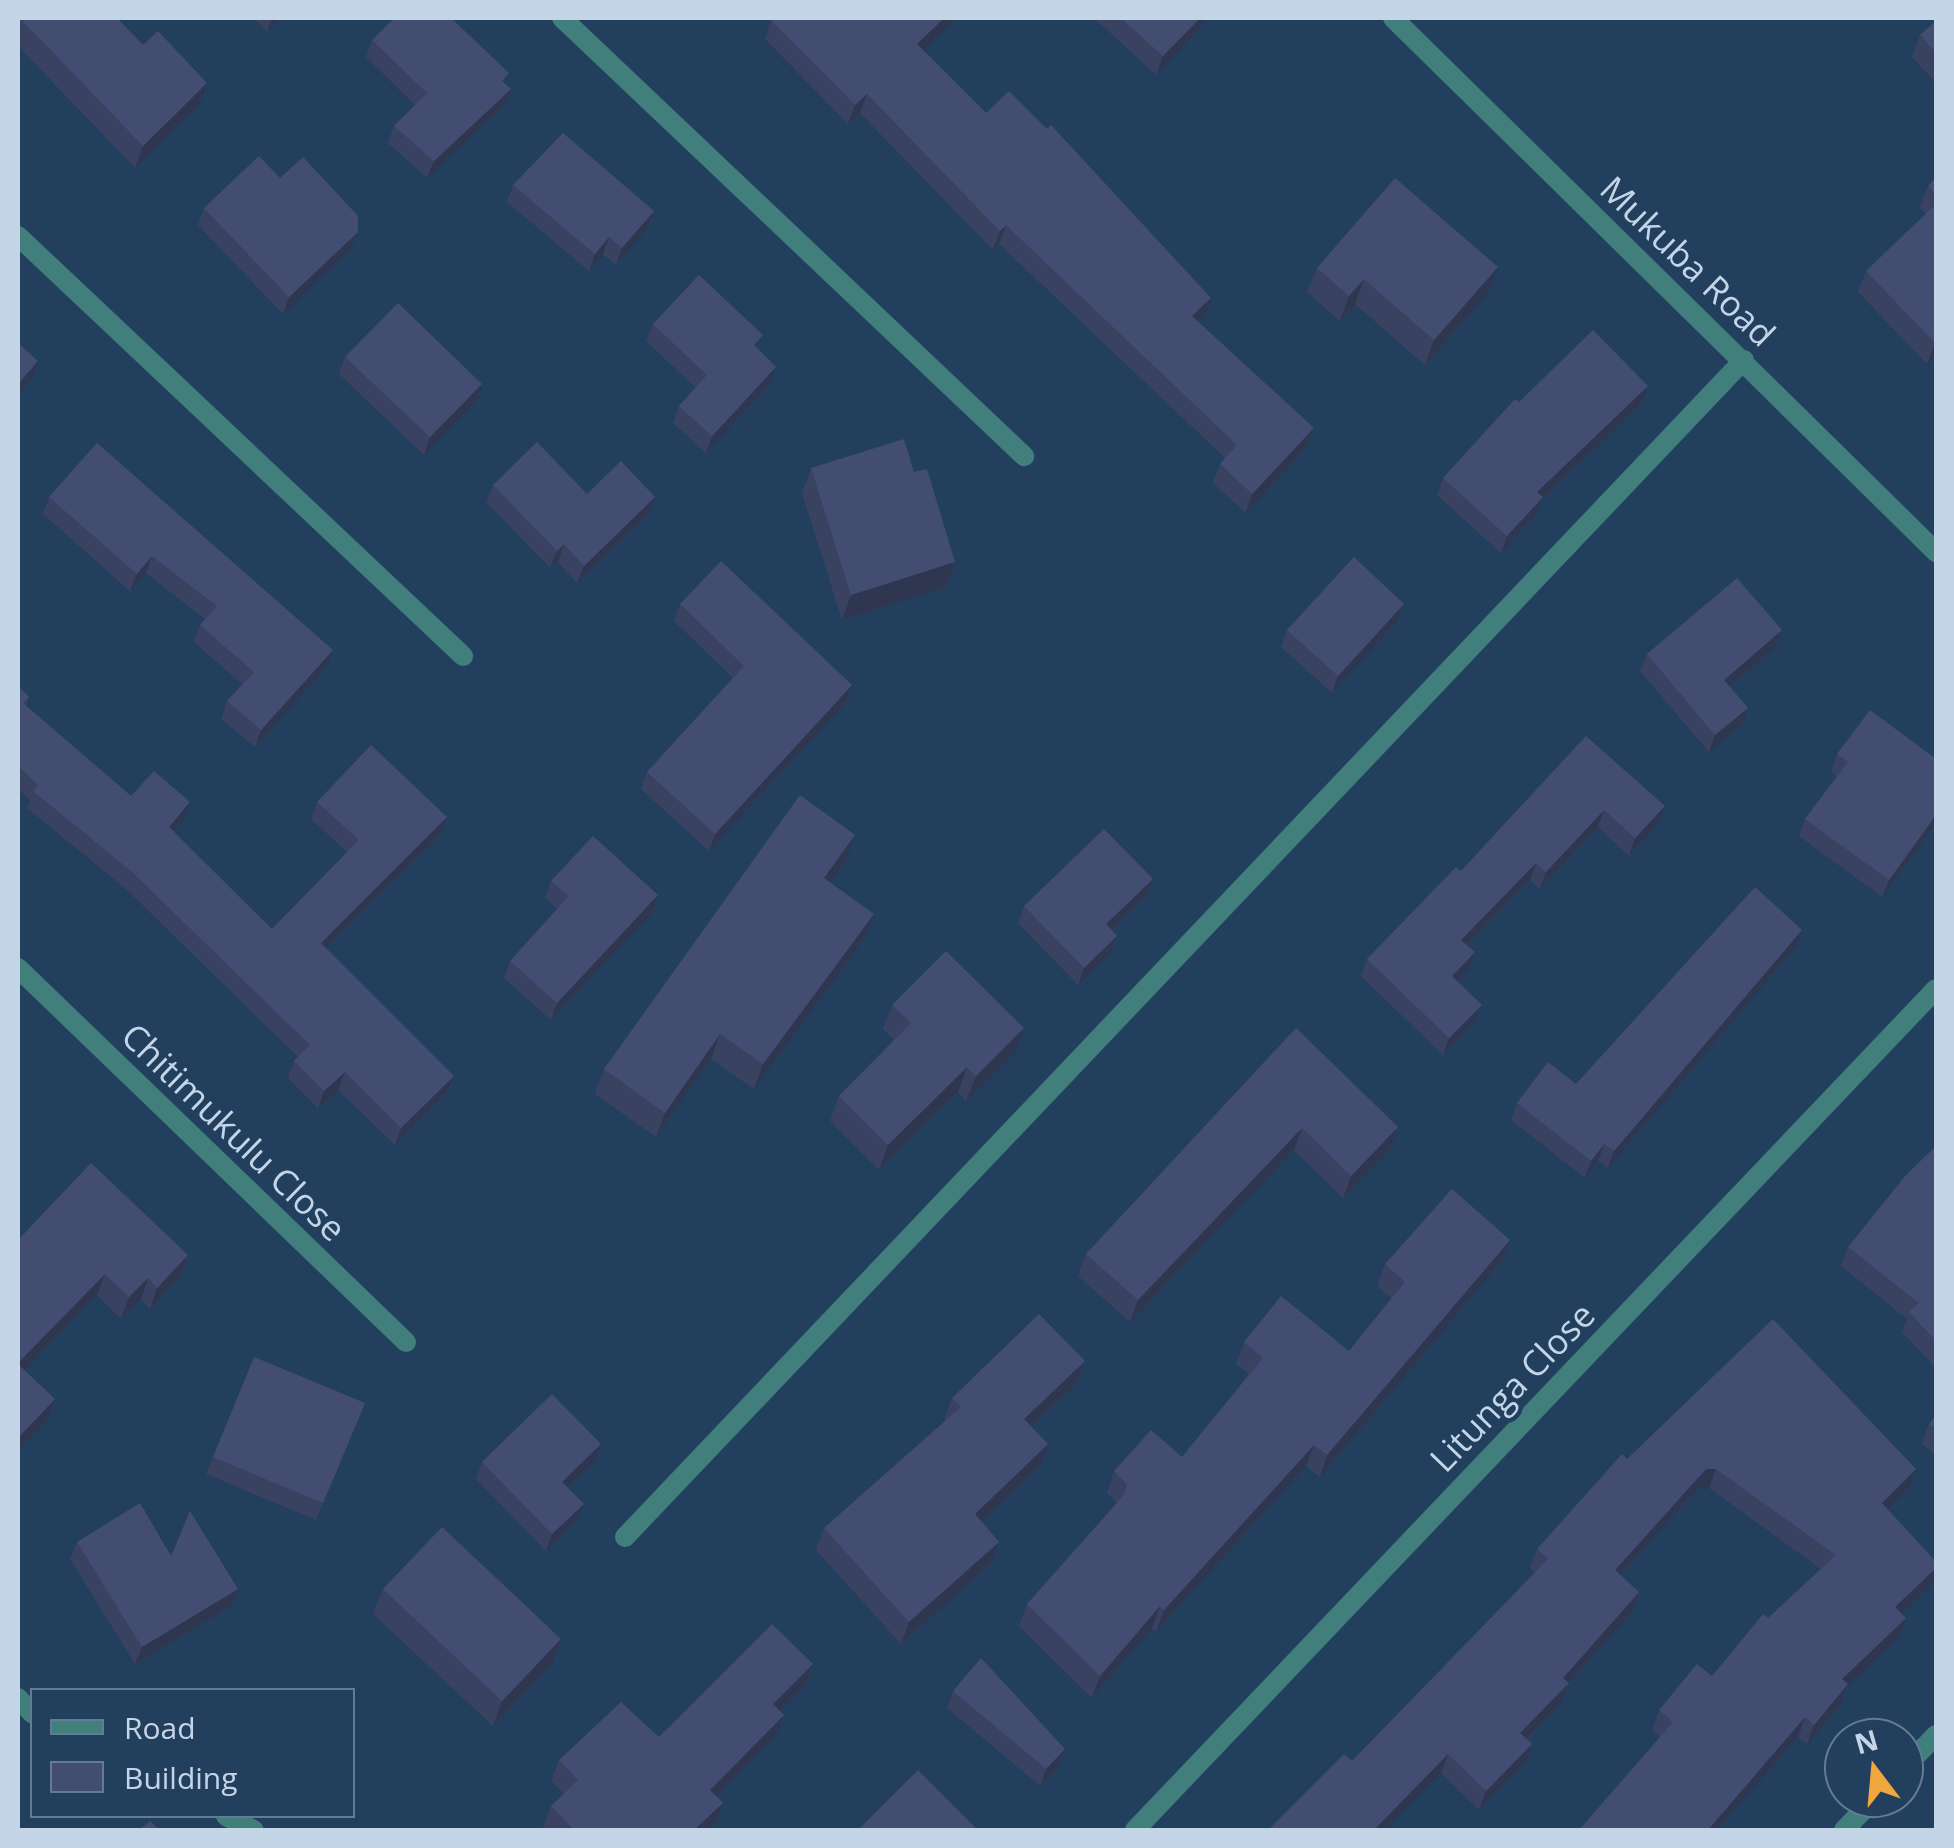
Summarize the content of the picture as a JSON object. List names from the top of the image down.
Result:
{
  "streets": {
    "street": ["Mukuba Road", "Chitimukulu Close", "Litunga Close"]
  },
  "legend": ["Road", "Building"],
  "north": "top"
}
